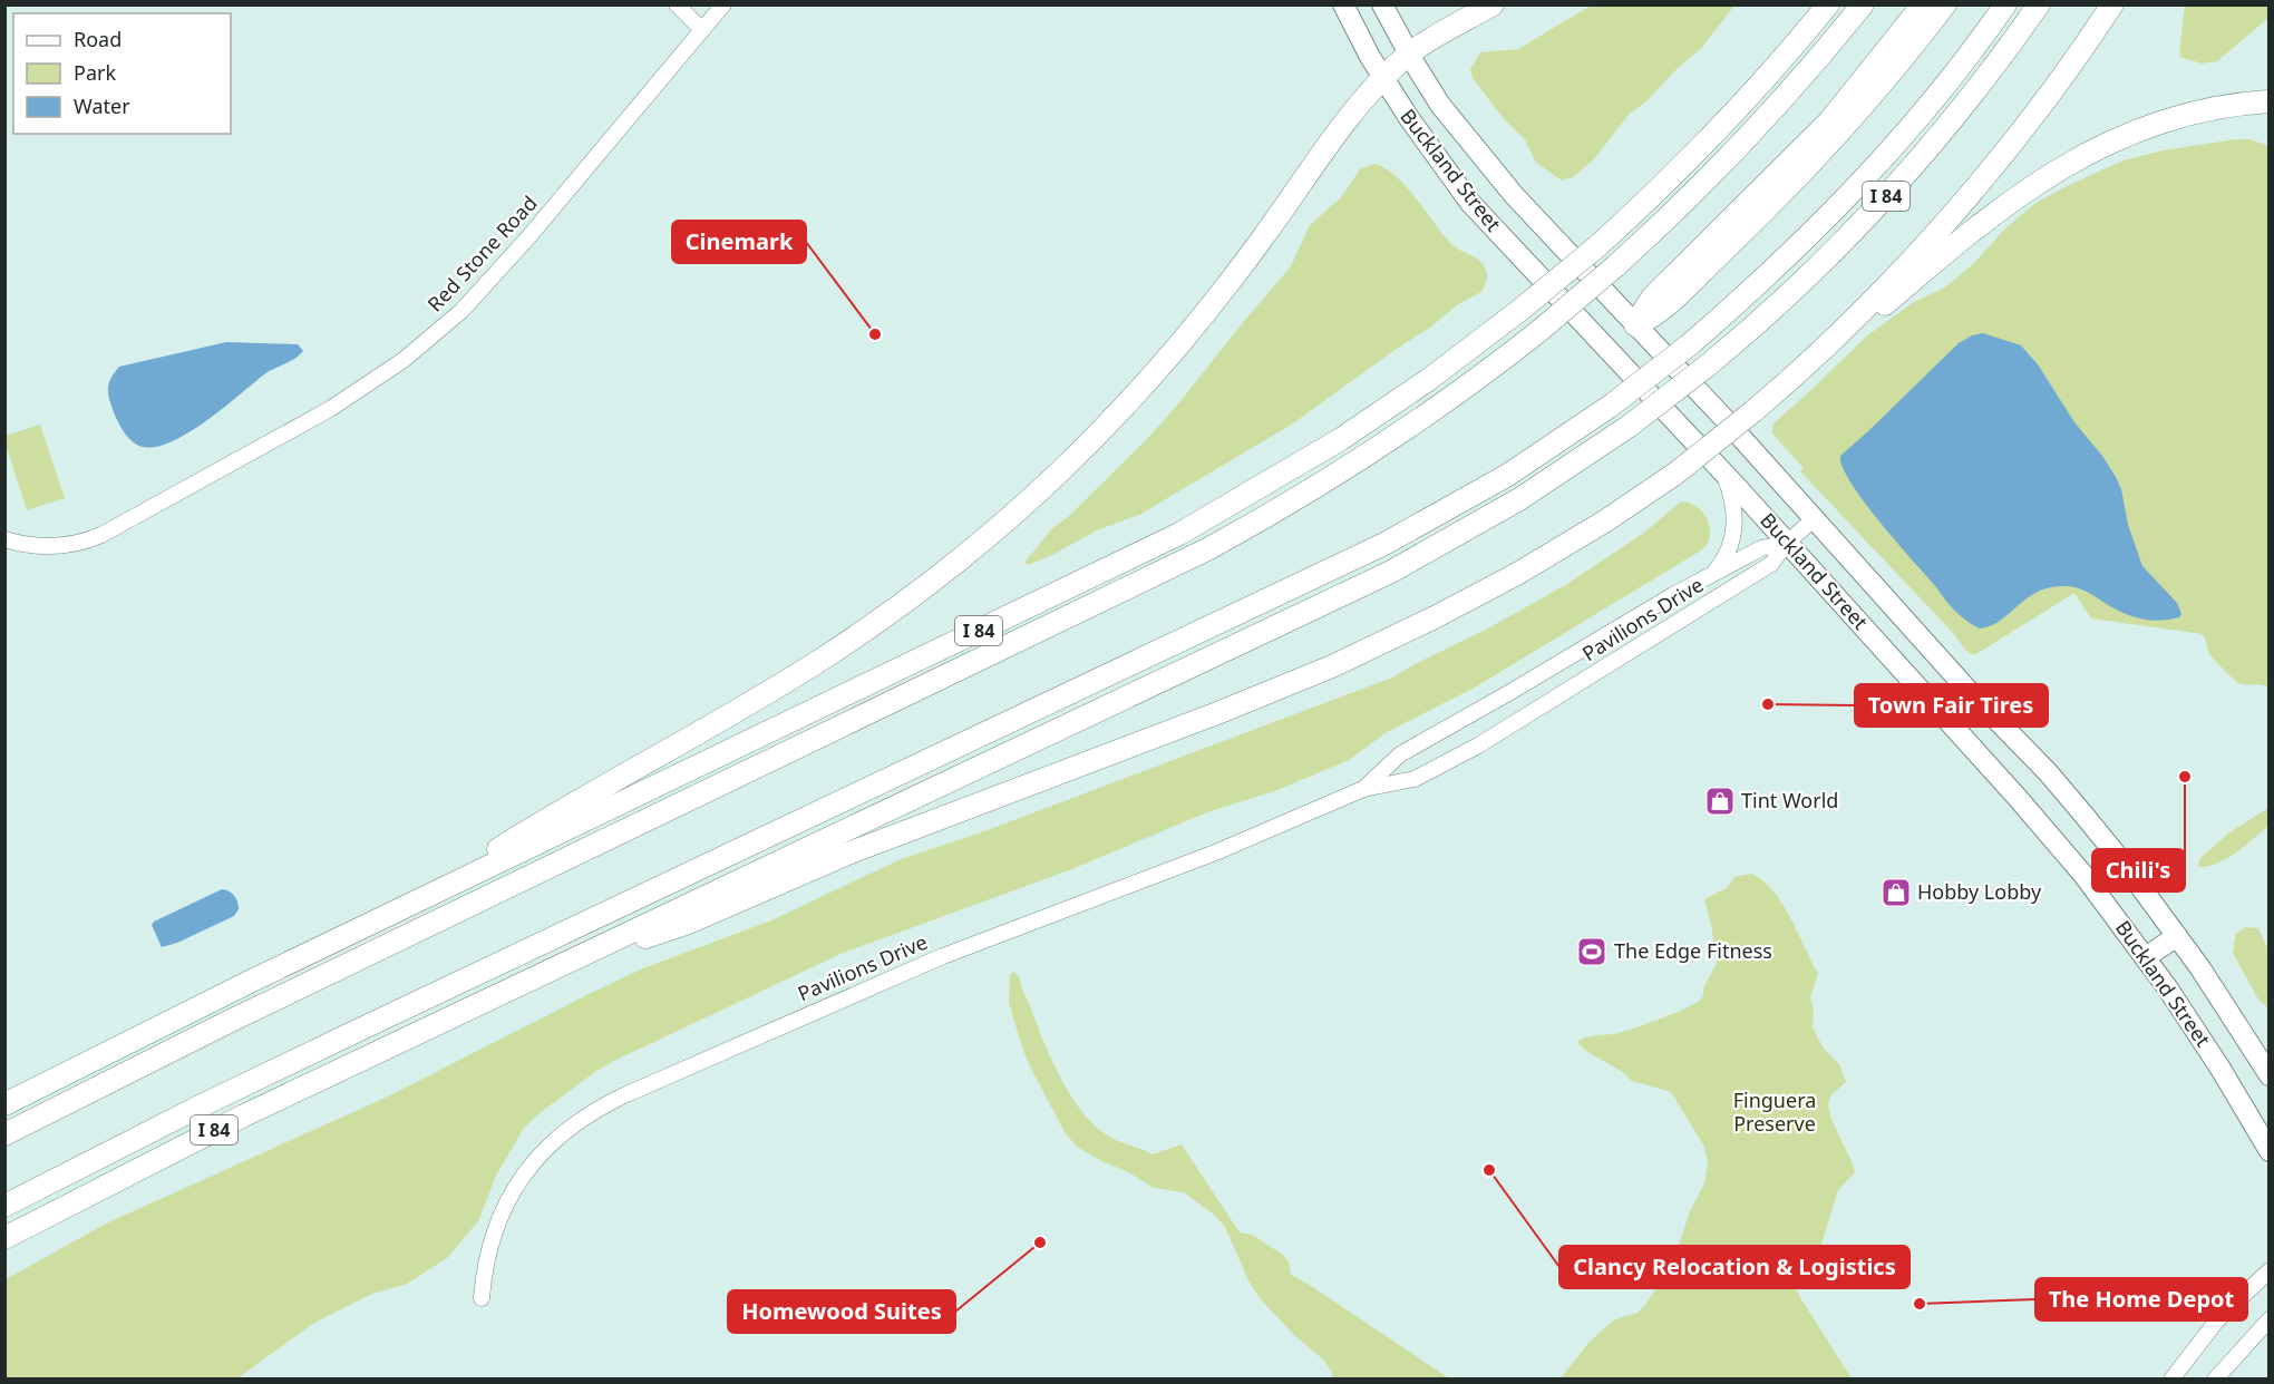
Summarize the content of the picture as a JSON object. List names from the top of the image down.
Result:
{
  "streets": {
    "highway": ["I 84"],
    "main road": ["Buckland Street"],
    "street": ["Red Stone Road", "Pavilions Drive"]
  },
  "crossings": [
    ["Buckland Street", "Pavilions Drive"]
  ],
  "parks": ["Finguera Preserve"],
  "places": {
    "other": [
      "Cinemark",
      "Town Fair Tires",
      "Chili's",
      "Clancy Relocation & Logistics",
      "Homewood Suites",
      "The Home Depot"
    ],
    "shop": ["Tint World", "Hobby Lobby"],
    "sports": ["The Edge Fitness"]
  },
  "legend": ["Road", "Park", "Water"]
}
